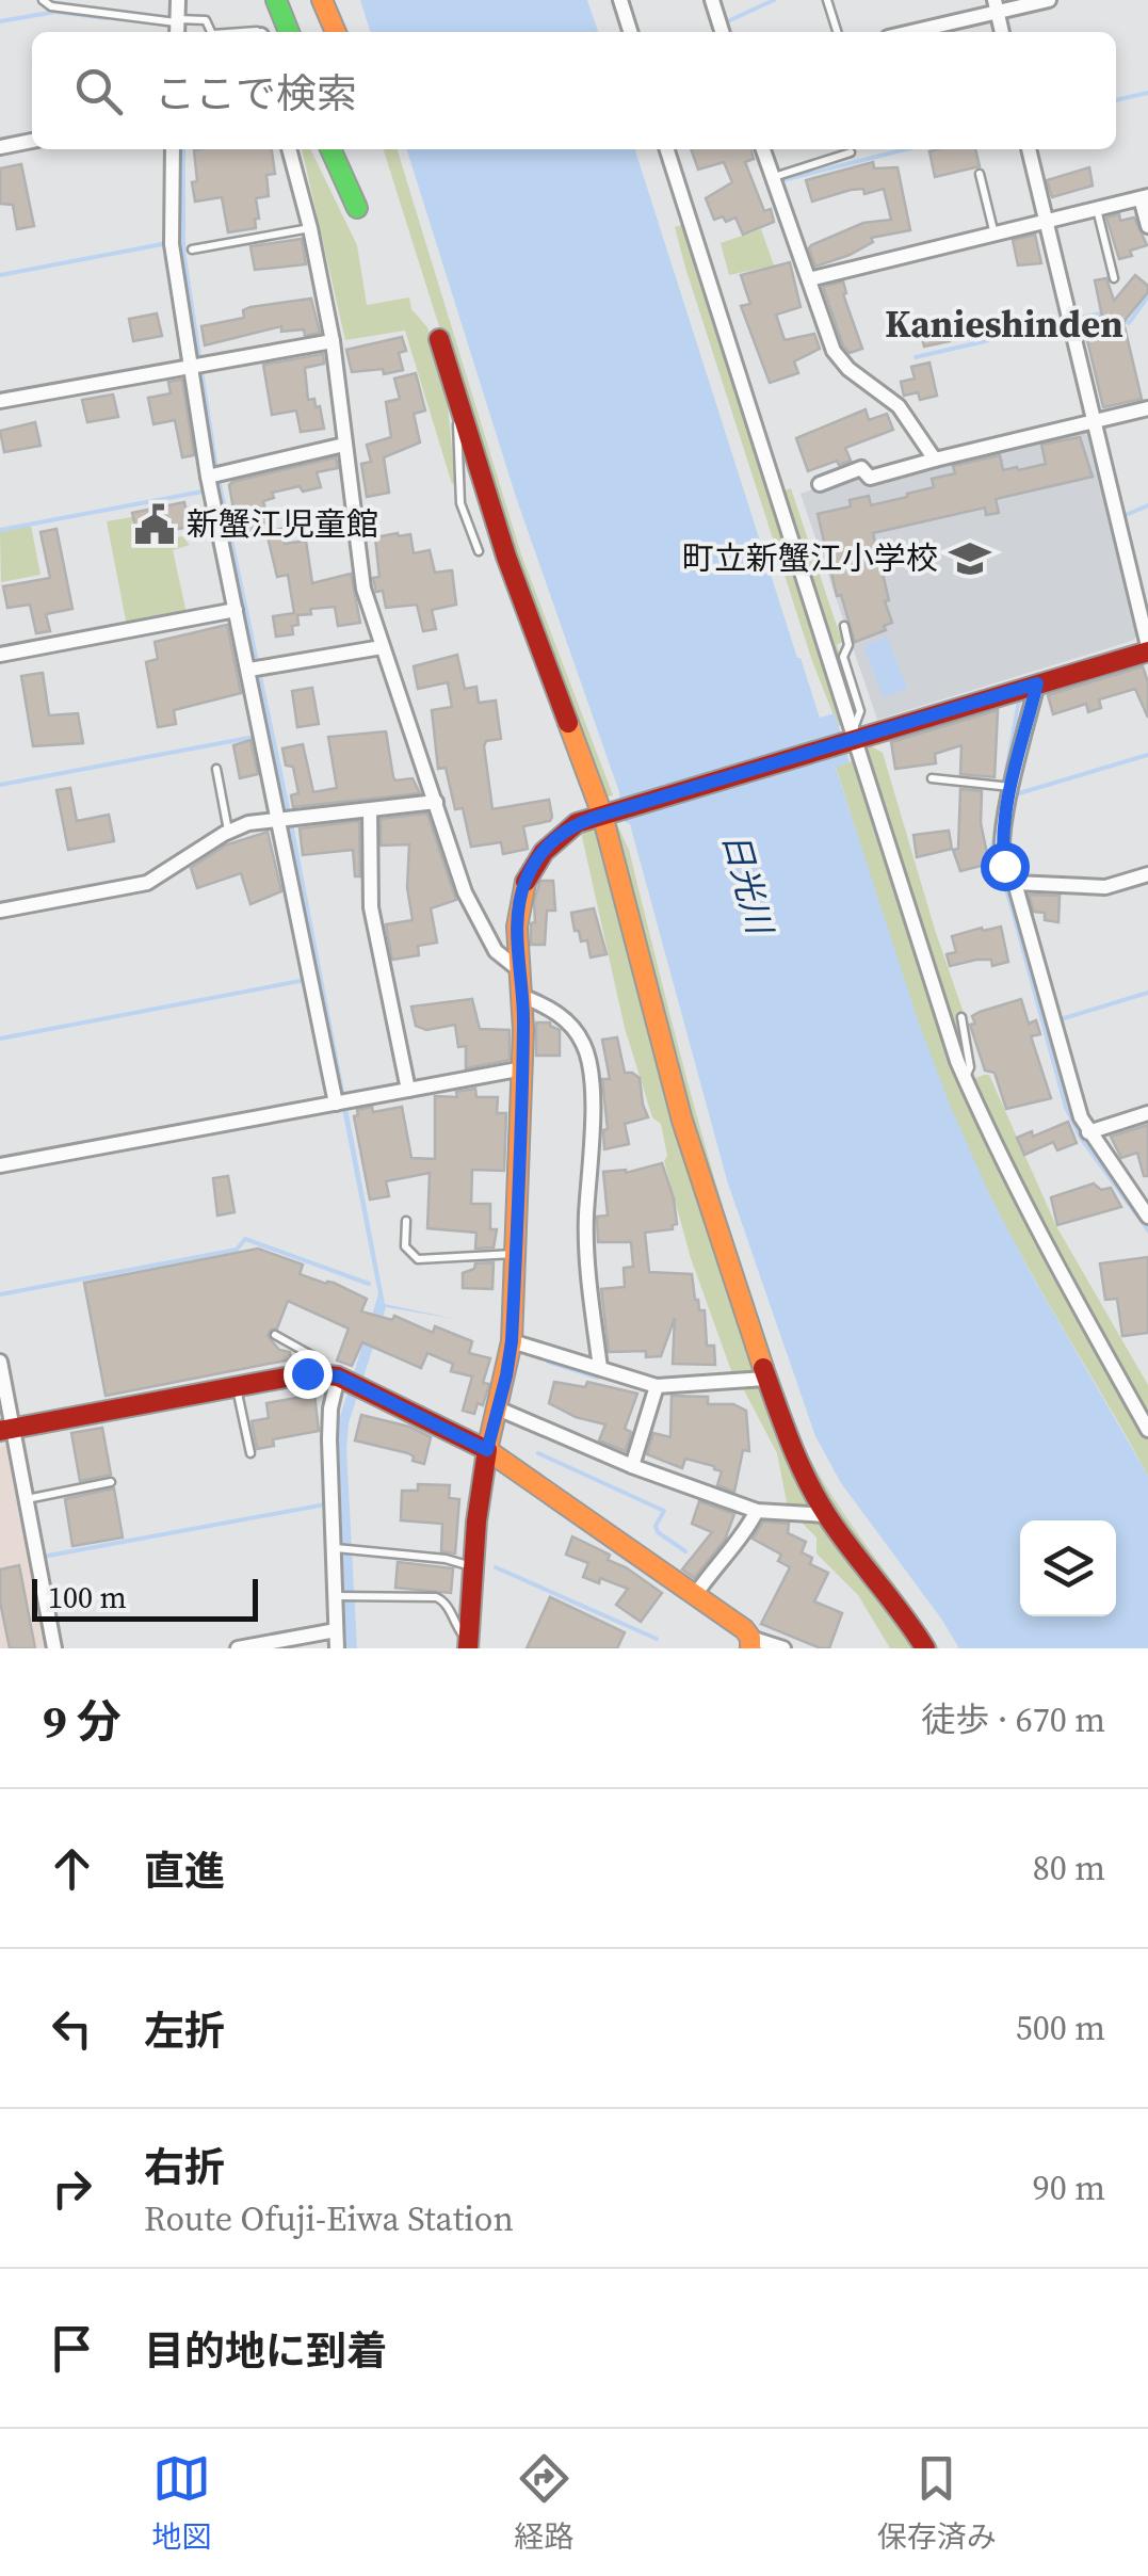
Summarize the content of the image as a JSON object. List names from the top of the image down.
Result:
{
  "districts": ["Kanieshinden"],
  "water": ["日光川"],
  "places": {
    "public building": ["新蟹江児童館"],
    "school or university": ["町立新蟹江小学校"]
  },
  "scale_bar": "100 m",
  "page": {
    "search": "ここで検索",
    "scale": "100 m",
    "heading": ["9 分", "徒歩 · 670 m"],
    "list": [
      ["直進", "80 m"],
      ["左折", "500 m"],
      ["右折", "Route Ofuji-Eiwa Station", "90 m"],
      "目的地に到着"
    ],
    "nav": ["地図", "経路", "保存済み"]
  }
}
